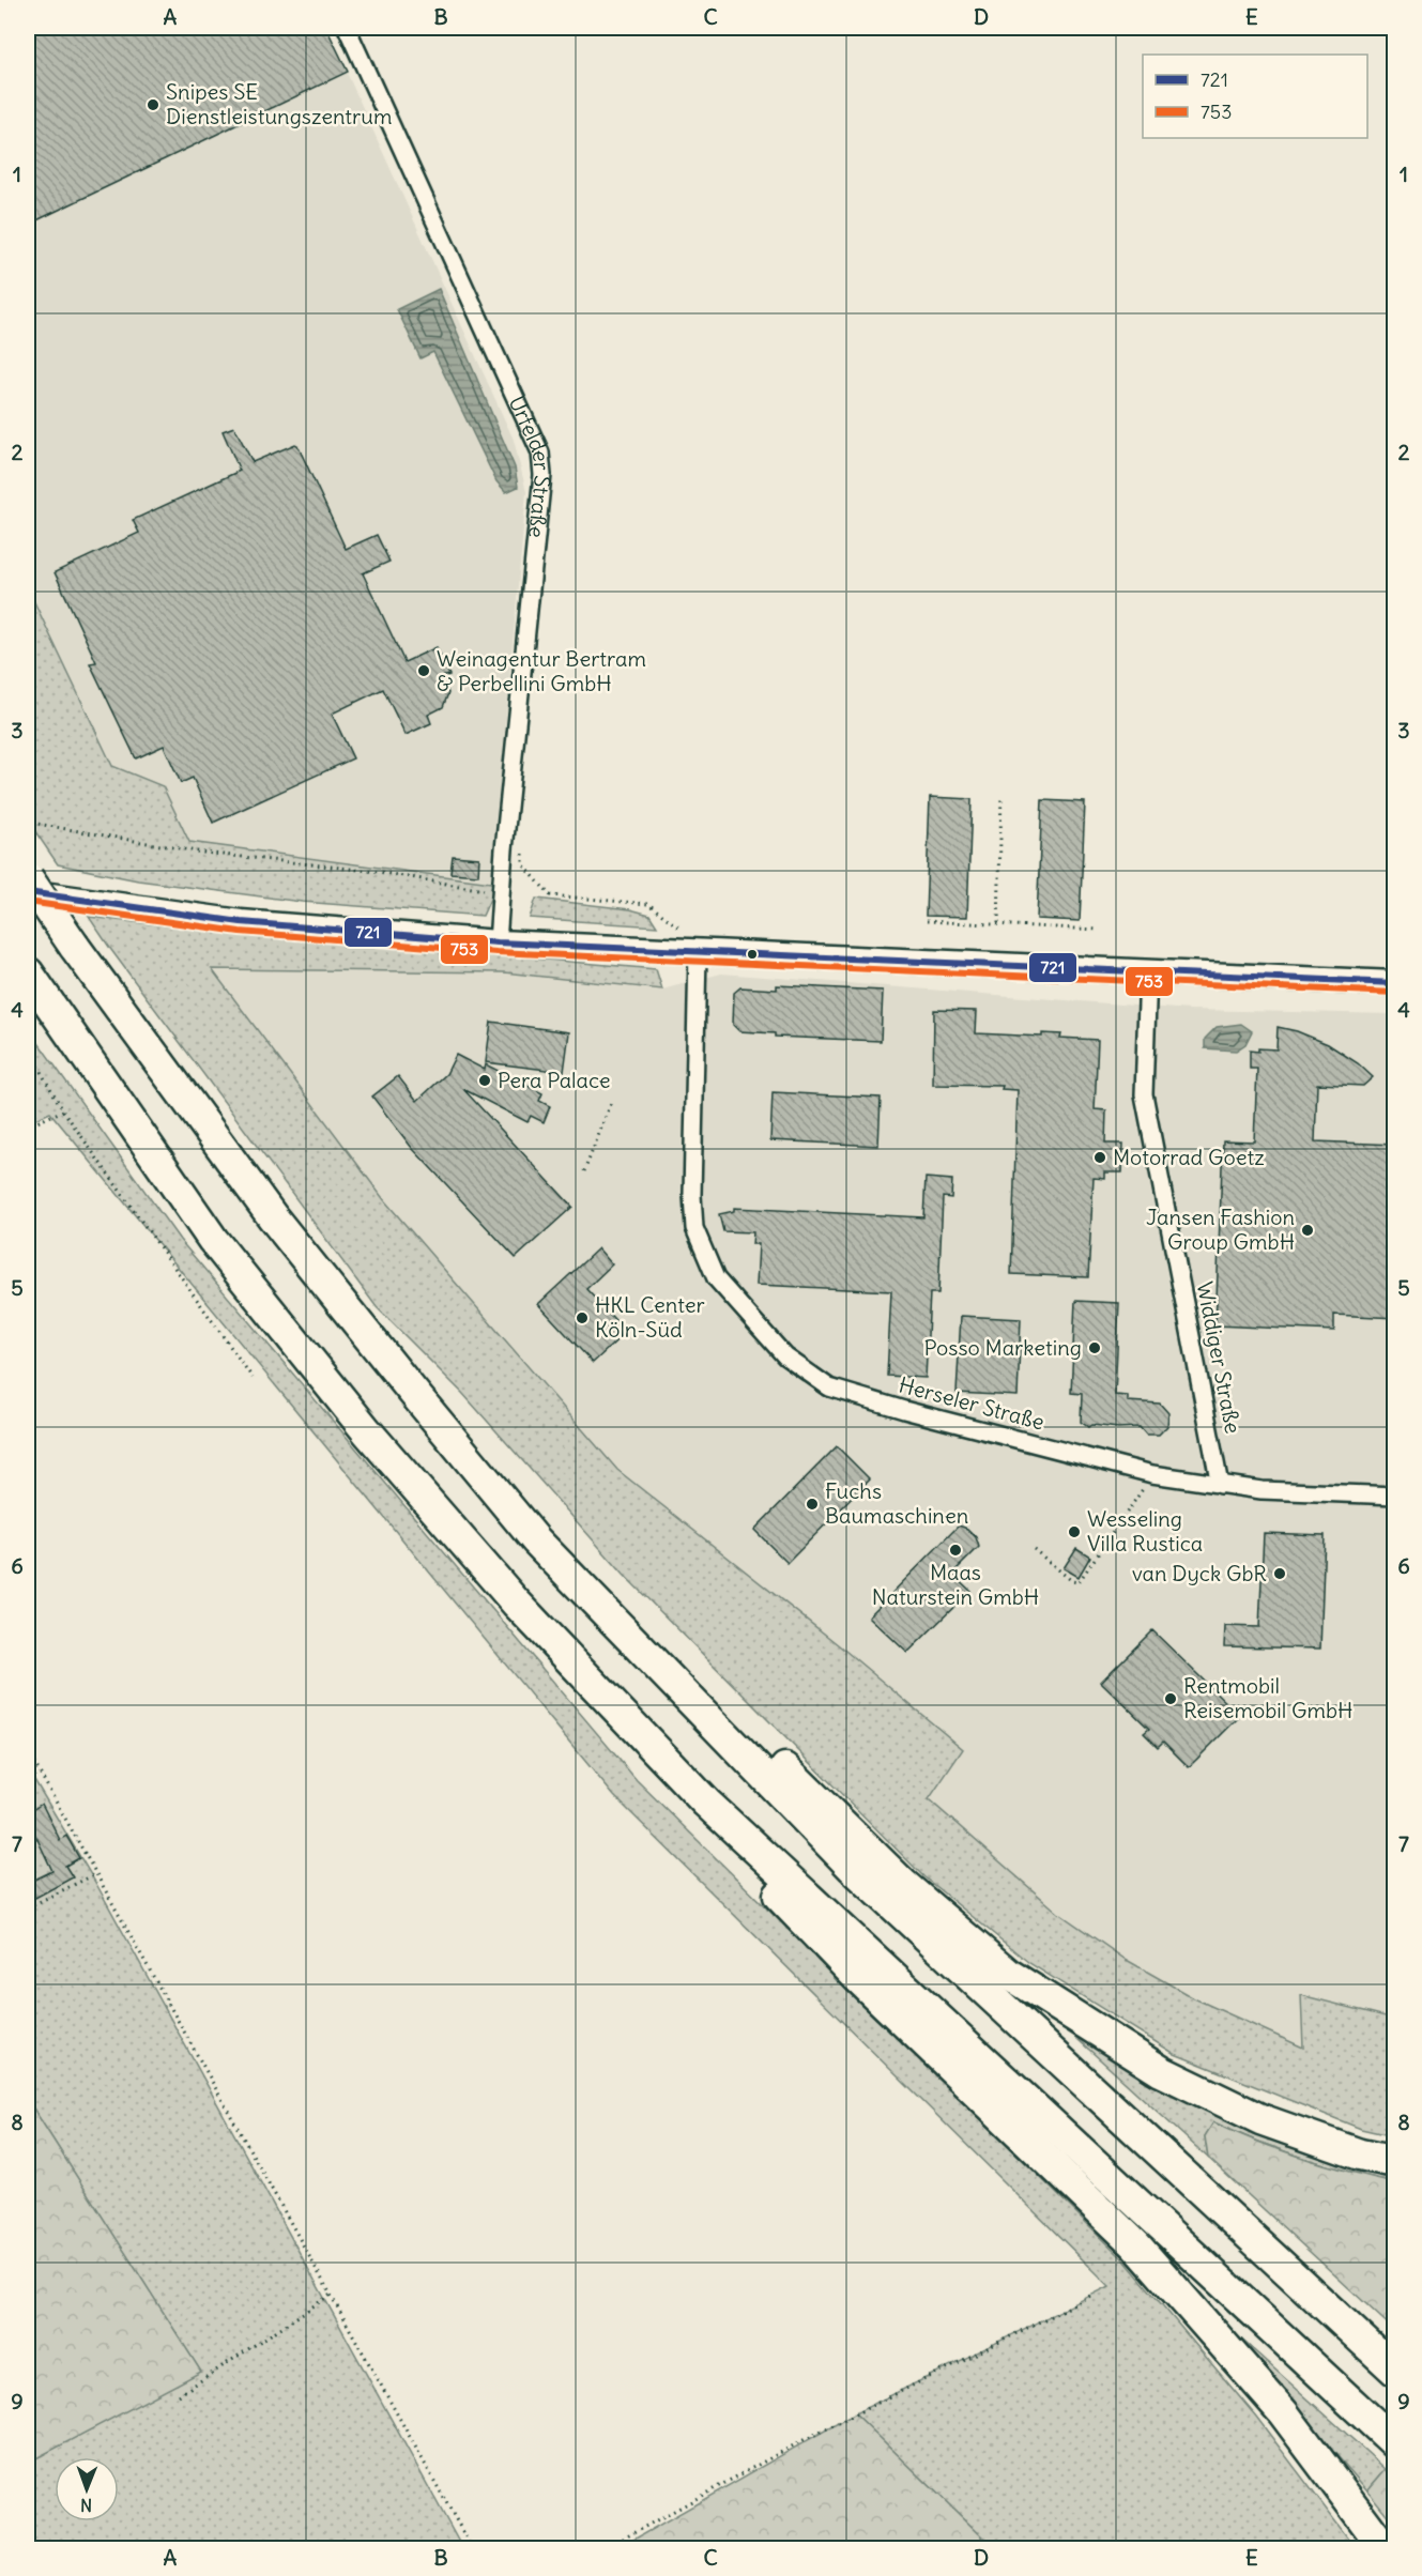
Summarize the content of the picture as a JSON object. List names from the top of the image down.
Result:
{
  "streets": {
    "street": ["Urfelder Straße", "Widdiger Straße", "Herseler Straße"]
  },
  "crossings": [
    ["Widdiger Straße", "Herseler Straße"]
  ],
  "places": [
    "Snipes SE Dienstleistungszentrum",
    "Weinagentur Bertram & Perbellini GmbH",
    "Pera Palace",
    "Motorrad Goetz",
    "Jansen Fashion Group GmbH",
    "HKL Center Köln-Süd",
    "Posso Marketing",
    "Fuchs Baumaschinen",
    "Wesseling Villa Rustica",
    "Maas Naturstein GmbH",
    "van Dyck GbR",
    "Rentmobil Reisemobil GmbH"
  ],
  "lines": ["transit line 721", "transit line 753"],
  "legend": ["721", "753"],
  "north": "bottom",
  "grid": {
    "columns": [
      "A",
      "B",
      "C",
      "D",
      "E"
    ],
    "rows": [
      "1",
      "2",
      "3",
      "4",
      "5",
      "6",
      "7",
      "8",
      "9"
    ]
  }
}
